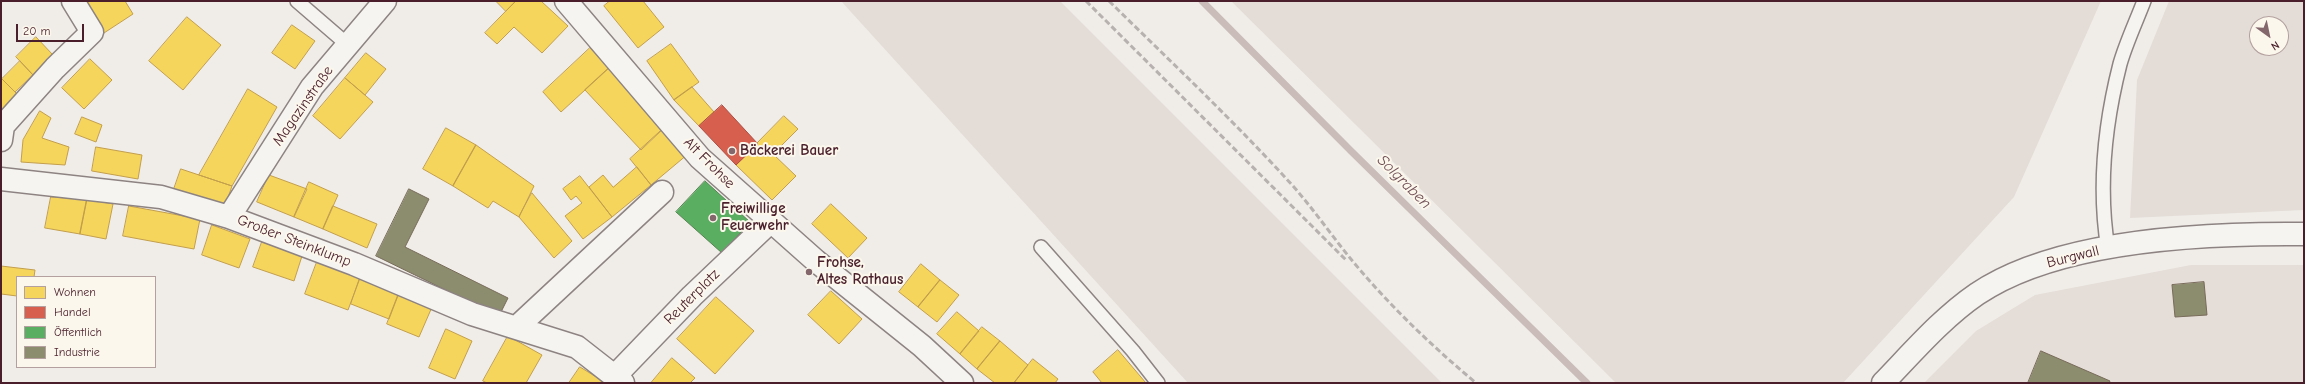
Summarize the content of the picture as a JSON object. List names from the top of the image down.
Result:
{
  "streets": {
    "street": [
      "Magazinstraße",
      "Alt Frohse",
      "Großer Steinklump",
      "Burgwall",
      "Reuterplatz"
    ]
  },
  "crossings": [
    ["Magazinstraße", "Großer Steinklump"],
    ["Alt Frohse", "Reuterplatz"],
    ["Großer Steinklump", "Reuterplatz"]
  ],
  "water": ["Solgraben"],
  "places": ["Bäckerei Bauer", "Freiwillige Feuerwehr", "Frohse, Altes Rathaus"],
  "legend": [
    "Wohnen",
    "Handel",
    "Öffentlich",
    "Industrie"
  ],
  "scale_bar": "20 m",
  "north": "bottom right"
}
